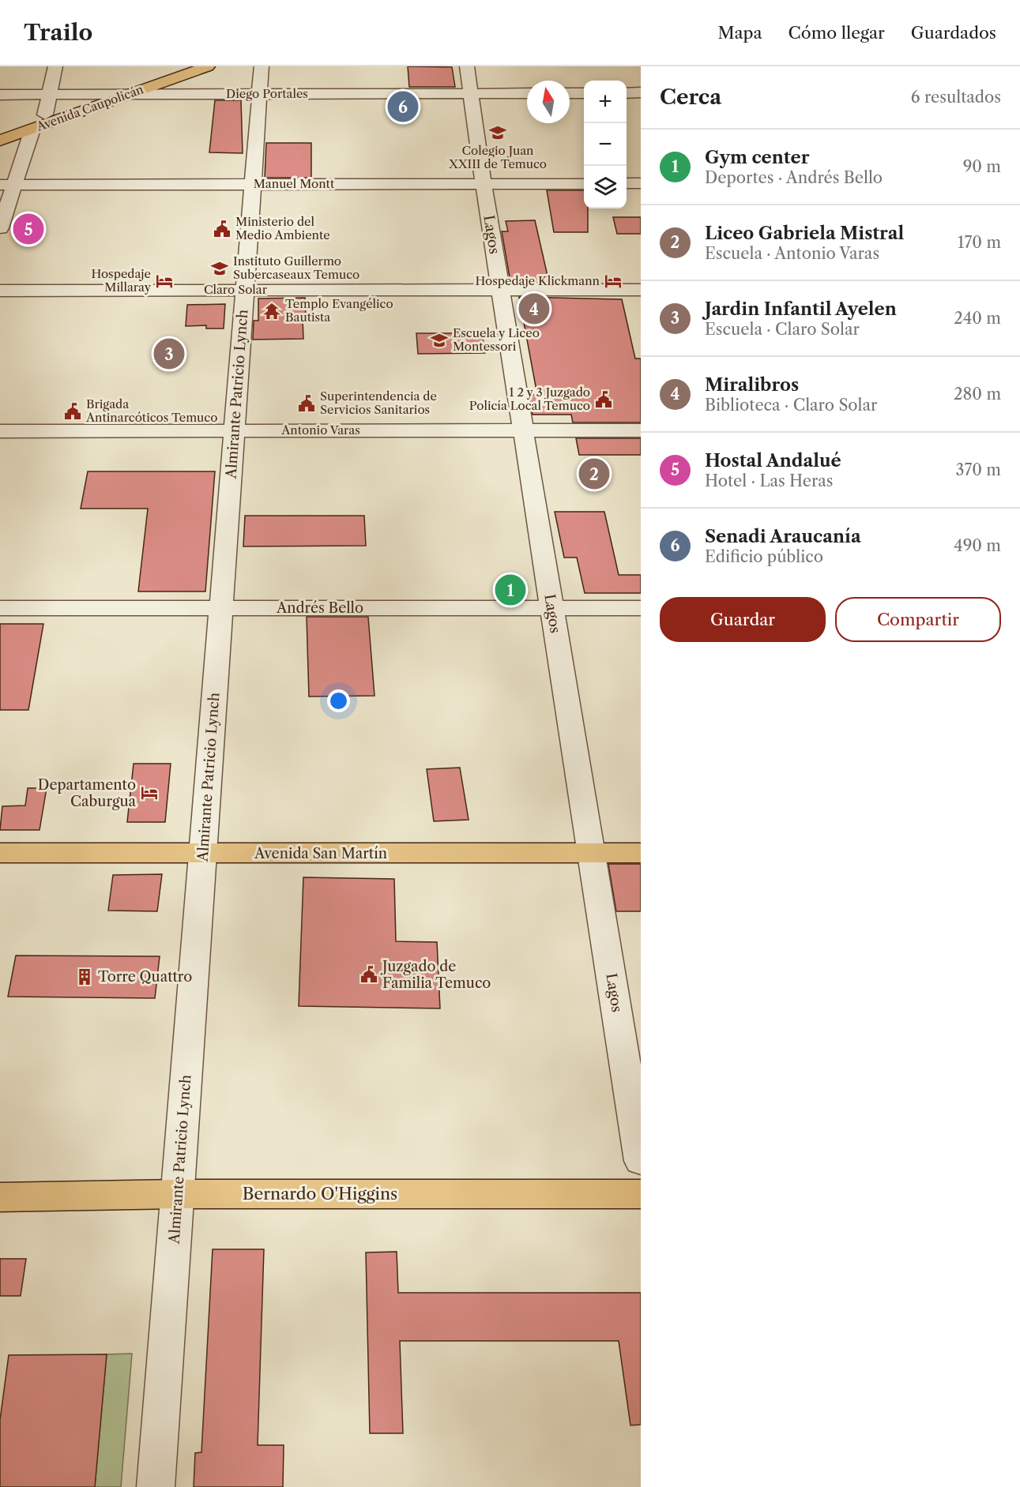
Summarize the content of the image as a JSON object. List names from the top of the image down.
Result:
{
  "streets": {
    "main road": ["Avenida Caupolicán", "Avenida San Martín", "Bernardo O'Higgins"],
    "street": [
      "Diego Portales",
      "Manuel Montt",
      "Lagos",
      "Claro Solar",
      "Almirante Patricio Lynch",
      "Antonio Varas",
      "Andrés Bello"
    ]
  },
  "crossings": [
    ["Diego Portales", "Avenida Caupolicán"],
    ["Diego Portales", "Lagos"],
    ["Diego Portales", "Almirante Patricio Lynch"],
    ["Manuel Montt", "Lagos"],
    ["Manuel Montt", "Almirante Patricio Lynch"],
    ["Lagos", "Claro Solar"],
    ["Lagos", "Antonio Varas"],
    ["Lagos", "Andrés Bello"],
    ["Lagos", "Avenida San Martín"],
    ["Claro Solar", "Almirante Patricio Lynch"],
    ["Almirante Patricio Lynch", "Antonio Varas"],
    ["Almirante Patricio Lynch", "Andrés Bello"],
    ["Almirante Patricio Lynch", "Avenida San Martín"],
    ["Almirante Patricio Lynch", "Bernardo O'Higgins"]
  ],
  "places": {
    "school or university": ["Colegio Juan XXIII de Temuco", "Instituto Guillermo Subercaseaux Temuco", "Escuela y Liceo Montessori"],
    "public building": [
      "Ministerio del Medio Ambiente",
      "1 2 y 3 Juzgado Policía Local Temuco",
      "Superintendencia de Servicios Sanitarios",
      "Brigada Antinarcóticos Temuco",
      "Juzgado de Familia Temuco"
    ],
    "hotel": ["Hospedaje Millaray", "Hospedaje Klickmann", "Departamento Caburgua"],
    "temple": ["Templo Evangélico Bautista"],
    "building": ["Torre Quattro"]
  },
  "north": "top",
  "page": {
    "header": "Trailo",
    "nav": ["Mapa", "Cómo llegar", "Guardados"],
    "heading": ["Cerca", "6 resultados"],
    "map_buttons": ["+", "−"],
    "pins": [
      "6",
      "5",
      "4",
      "3",
      "2",
      "1"
    ],
    "list": [
      {
        "mark": "1",
        "name": "Gym center",
        "note": "Deportes · Andrés Bello",
        "value": "90 m"
      },
      {
        "mark": "2",
        "name": "Liceo Gabriela Mistral",
        "note": "Escuela · Antonio Varas",
        "value": "170 m"
      },
      {
        "mark": "3",
        "name": "Jardin Infantil Ayelen",
        "note": "Escuela · Claro Solar",
        "value": "240 m"
      },
      {
        "mark": "4",
        "name": "Miralibros",
        "note": "Biblioteca · Claro Solar",
        "value": "280 m"
      },
      {
        "mark": "5",
        "name": "Hostal Andalué",
        "note": "Hotel · Las Heras",
        "value": "370 m"
      },
      {
        "mark": "6",
        "name": "Senadi Araucanía",
        "note": "Edificio público",
        "value": "490 m"
      }
    ],
    "buttons": ["Guardar", "Compartir"]
  }
}
